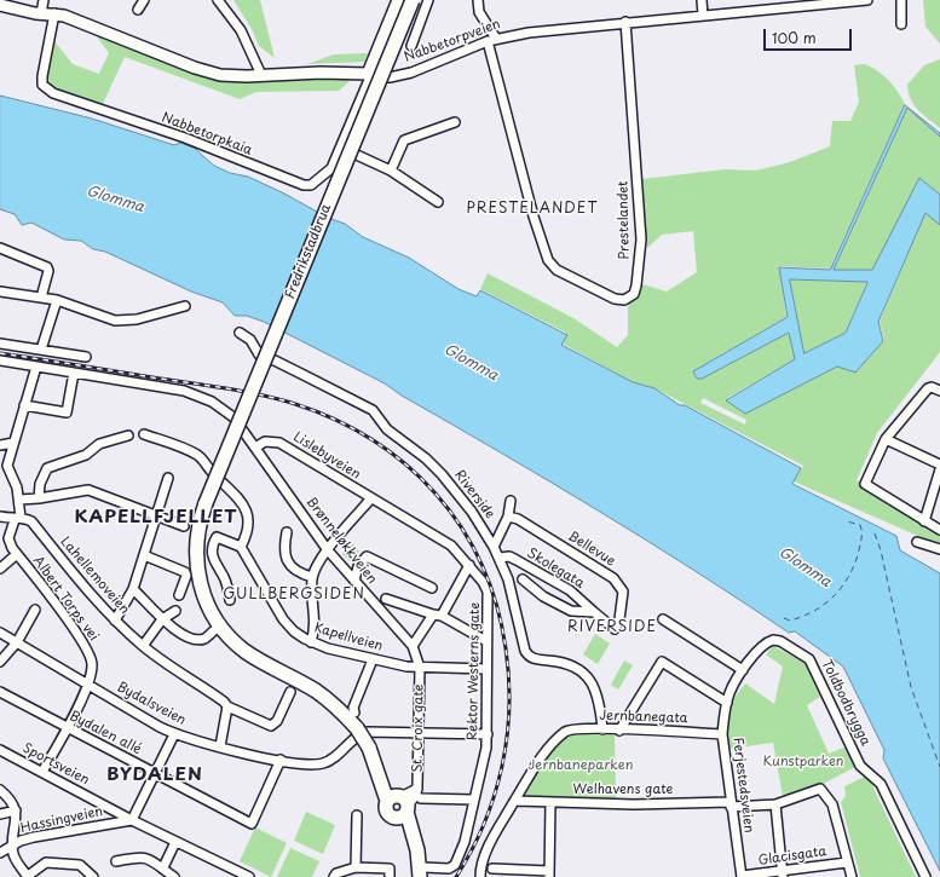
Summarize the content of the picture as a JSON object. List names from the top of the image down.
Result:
{
  "streets": {
    "highway": ["Fredrikstadbrua"],
    "main road": ["Nabbetorpveien"],
    "street": [
      "Nabbetorpkaia",
      "Prestelandet",
      "Lislebyveien",
      "Riverside",
      "Brønneløkkveien",
      "Bellevue",
      "Skolegata",
      "Lahellemoveien",
      "Albert Torps vei",
      "Kapellveien",
      "Rektor Westerns gate",
      "Toldbodbrygga",
      "Bydalsveien",
      "Jernbanegata",
      "St. Croix gate",
      "Bydalen allé",
      "Sportsveien",
      "Ferjestedsveien",
      "Welhavens gate",
      "Hassingveien",
      "Glacisgata"
    ]
  },
  "crossings": [
    ["Nabbetorpveien", "Nabbetorpkaia"],
    ["Nabbetorpveien", "Prestelandet"],
    ["Fredrikstadbrua", "St. Croix gate"],
    ["Lislebyveien", "Brønneløkkveien"],
    ["Lislebyveien", "Rektor Westerns gate"],
    ["Riverside", "Skolegata"],
    ["Riverside", "Jernbanegata"],
    ["Brønneløkkveien", "Kapellveien"],
    ["Brønneløkkveien", "St. Croix gate"],
    ["Bellevue", "Skolegata"],
    ["Lahellemoveien", "Albert Torps vei"],
    ["Albert Torps vei", "Bydalsveien"],
    ["Albert Torps vei", "Bydalen allé"],
    ["Albert Torps vei", "Sportsveien"],
    ["Kapellveien", "Rektor Westerns gate"],
    ["Kapellveien", "St. Croix gate"],
    ["Toldbodbrygga", "Ferjestedsveien"],
    ["Bydalsveien", "St. Croix gate"],
    ["Bydalsveien", "Bydalen allé"],
    ["Jernbanegata", "Ferjestedsveien"],
    ["Jernbanegata", "Welhavens gate"],
    ["Sportsveien", "Hassingveien"],
    ["Ferjestedsveien", "Welhavens gate"],
    ["Ferjestedsveien", "Glacisgata"],
    ["Welhavens gate", "Glacisgata"]
  ],
  "districts": [
    "PRESTELANDET",
    "KAPELLFJELLET",
    "GULLBERGSIDEN",
    "RIVERSIDE",
    "BYDALEN"
  ],
  "water": ["Glomma"],
  "parks": ["Kunstparken", "Jernbaneparken"],
  "scale_bar": "100 m"
}
